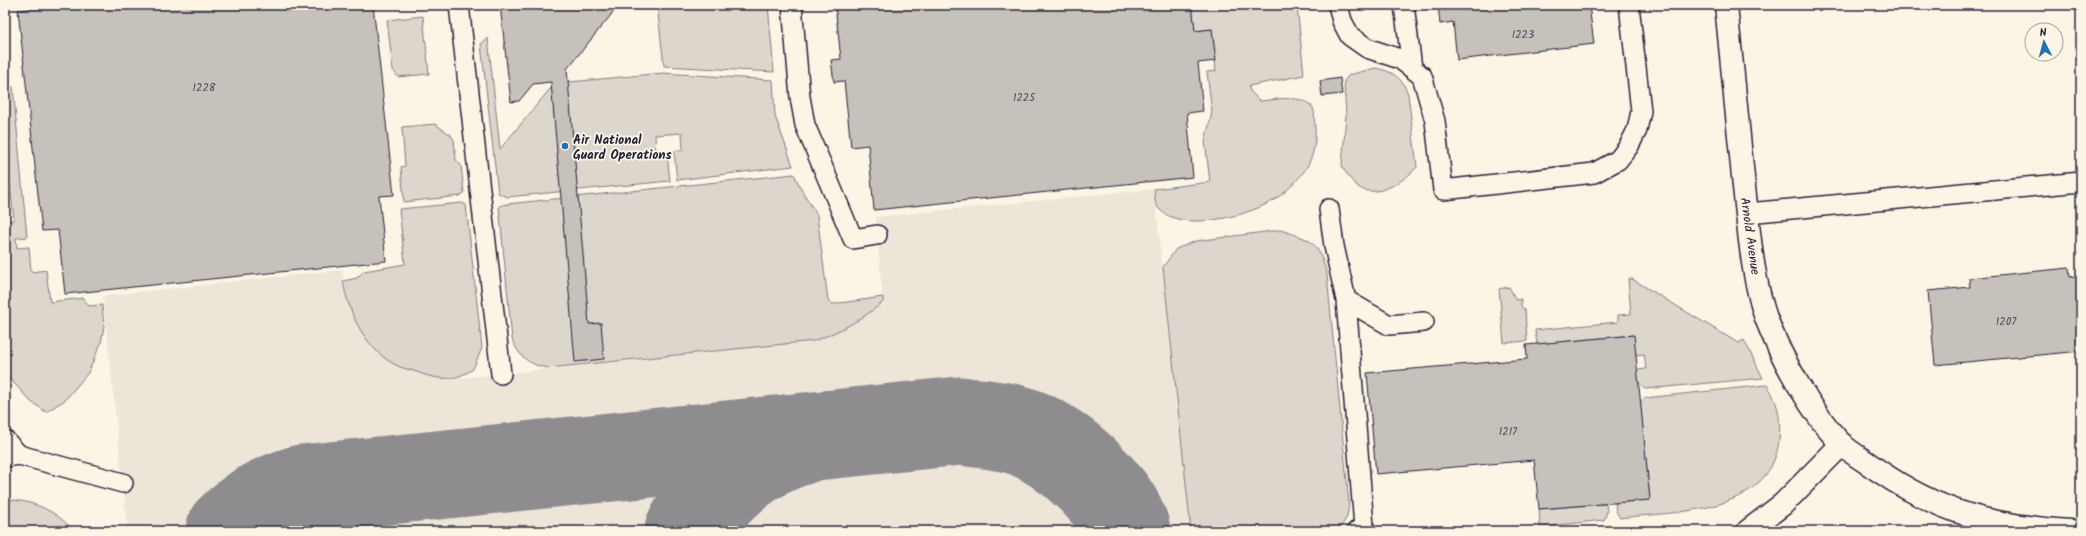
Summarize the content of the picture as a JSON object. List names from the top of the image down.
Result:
{
  "streets": {
    "street": ["Arnold Avenue"]
  },
  "places": ["Air National Guard Operations"],
  "house_numbers": [
    "1223",
    "1228",
    "1225",
    "1207",
    "1217"
  ],
  "north": "top"
}
